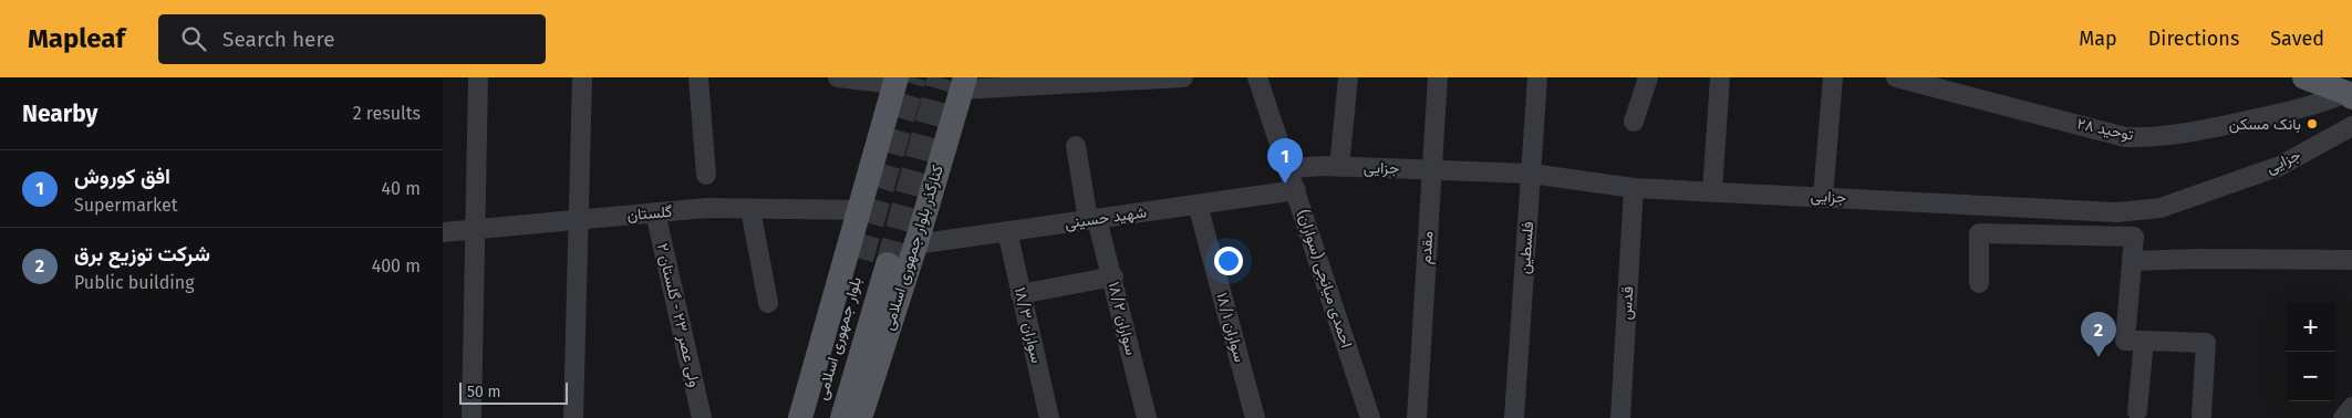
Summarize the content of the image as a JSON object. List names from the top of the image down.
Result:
{
  "streets": {
    "main road": ["کنارگذر بلوار جمهوری اسلامی", "بلوار جمهوری اسلامی"],
    "street": [
      "توحید ۲۸",
      "جزایی",
      "گلستان",
      "شهید حسینی",
      "مقدم",
      "فلسطین",
      "احمدی میانجی (سواران)",
      "قدس",
      "ولی عصر ۲۳ - گلستان ۲",
      "سواران ۱۸/۲",
      "سواران ۱۸/۳",
      "سواران ۱۸/۱"
    ]
  },
  "crossings": [
    ["جزایی", "مقدم"],
    ["جزایی", "فلسطین"],
    ["جزایی", "احمدی میانجی (سواران)"],
    ["جزایی", "قدس"],
    ["گلستان", "ولی عصر ۲۳ - گلستان ۲"],
    ["شهید حسینی", "کنارگذر بلوار جمهوری اسلامی"],
    ["شهید حسینی", "احمدی میانجی (سواران)"],
    ["شهید حسینی", "سواران ۱۸/۲"],
    ["شهید حسینی", "سواران ۱۸/۳"],
    ["شهید حسینی", "سواران ۱۸/۱"]
  ],
  "places": ["بانک مسکن"],
  "scale_bar": "50 m",
  "page": {
    "header": "Mapleaf",
    "search": "Search here",
    "nav": ["Map", "Directions", "Saved"],
    "heading": ["Nearby", "2 results"],
    "pins": ["1", "2"],
    "list": [
      {
        "mark": "1",
        "name": "افق کوروش",
        "note": "Supermarket",
        "value": "40 m"
      },
      {
        "mark": "2",
        "name": "شرکت توزیع برق",
        "note": "Public building",
        "value": "400 m"
      }
    ],
    "map_buttons": ["+", "−"],
    "scale": "50 m"
  }
}
